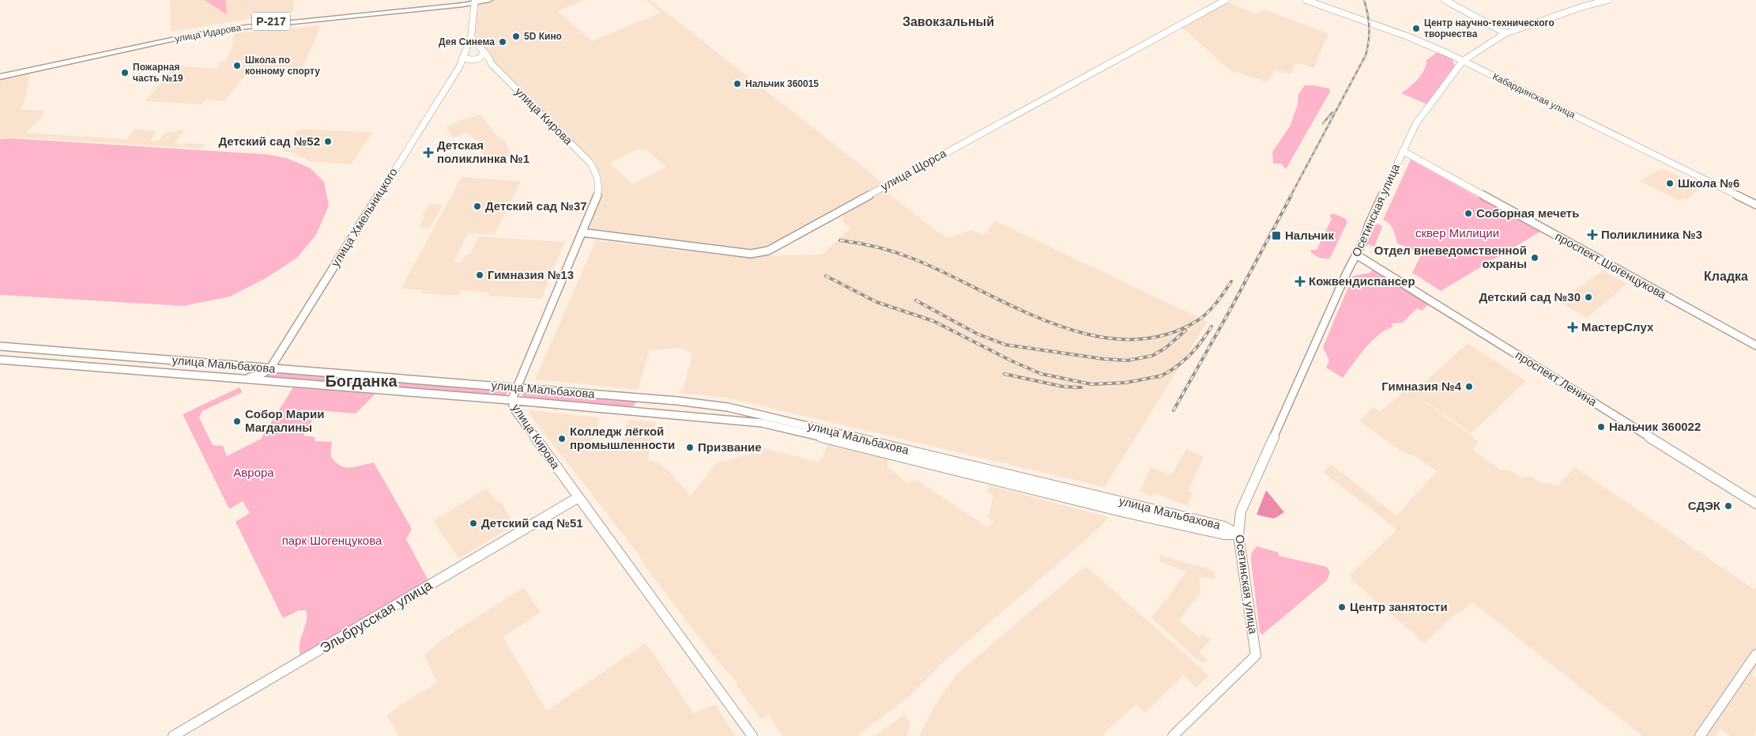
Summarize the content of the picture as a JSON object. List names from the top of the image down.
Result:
{
  "streets": {
    "main road": [
      "Р-217",
      "улица Идарова",
      "Кабардинская улица",
      "улица Кирова",
      "улица Щорса",
      "Осетинская улица",
      "улица Хмельницкого",
      "проспект Шогенцукова",
      "улица Мальбахова",
      "проспект Ленина",
      "Эльбрусская улица"
    ]
  },
  "crossings": [
    ["Кабардинская улица", "Осетинская улица"],
    ["улица Кирова", "улица Щорса"],
    ["улица Кирова", "улица Мальбахова"],
    ["улица Кирова", "Эльбрусская улица"],
    ["Осетинская улица", "проспект Шогенцукова"],
    ["Осетинская улица", "улица Мальбахова"],
    ["Осетинская улица", "проспект Ленина"],
    ["улица Хмельницкого", "улица Мальбахова"]
  ],
  "districts": ["Завокзальный", "Кладка", "Богданка"],
  "parks": ["сквер Милиции", "Аврора", "парк Шогенцукова"],
  "places": {
    "other": [
      "Центр научно-технического творчества",
      "5D Кино",
      "Дея Синема",
      "Школа по конному спорту",
      "Пожарная часть №19",
      "Нальчик 360015",
      "Детский сад №52",
      "Школа №6",
      "Детский сад №37",
      "Соборная мечеть",
      "Отдел вневедомственной охраны",
      "Гимназия №13",
      "Детский сад №30",
      "Гимназия №4",
      "Собор Марии Магдалины",
      "Нальчик 360022",
      "Колледж лёгкой промышленности",
      "Призвание",
      "СДЭК",
      "Детский сад №51",
      "Центр занятости"
    ],
    "health": [
      "Детская поликлинка №1",
      "Поликлиника №3",
      "Кожвендиспансер",
      "МастерСлух"
    ],
    "transit": ["Нальчик"]
  }
}
